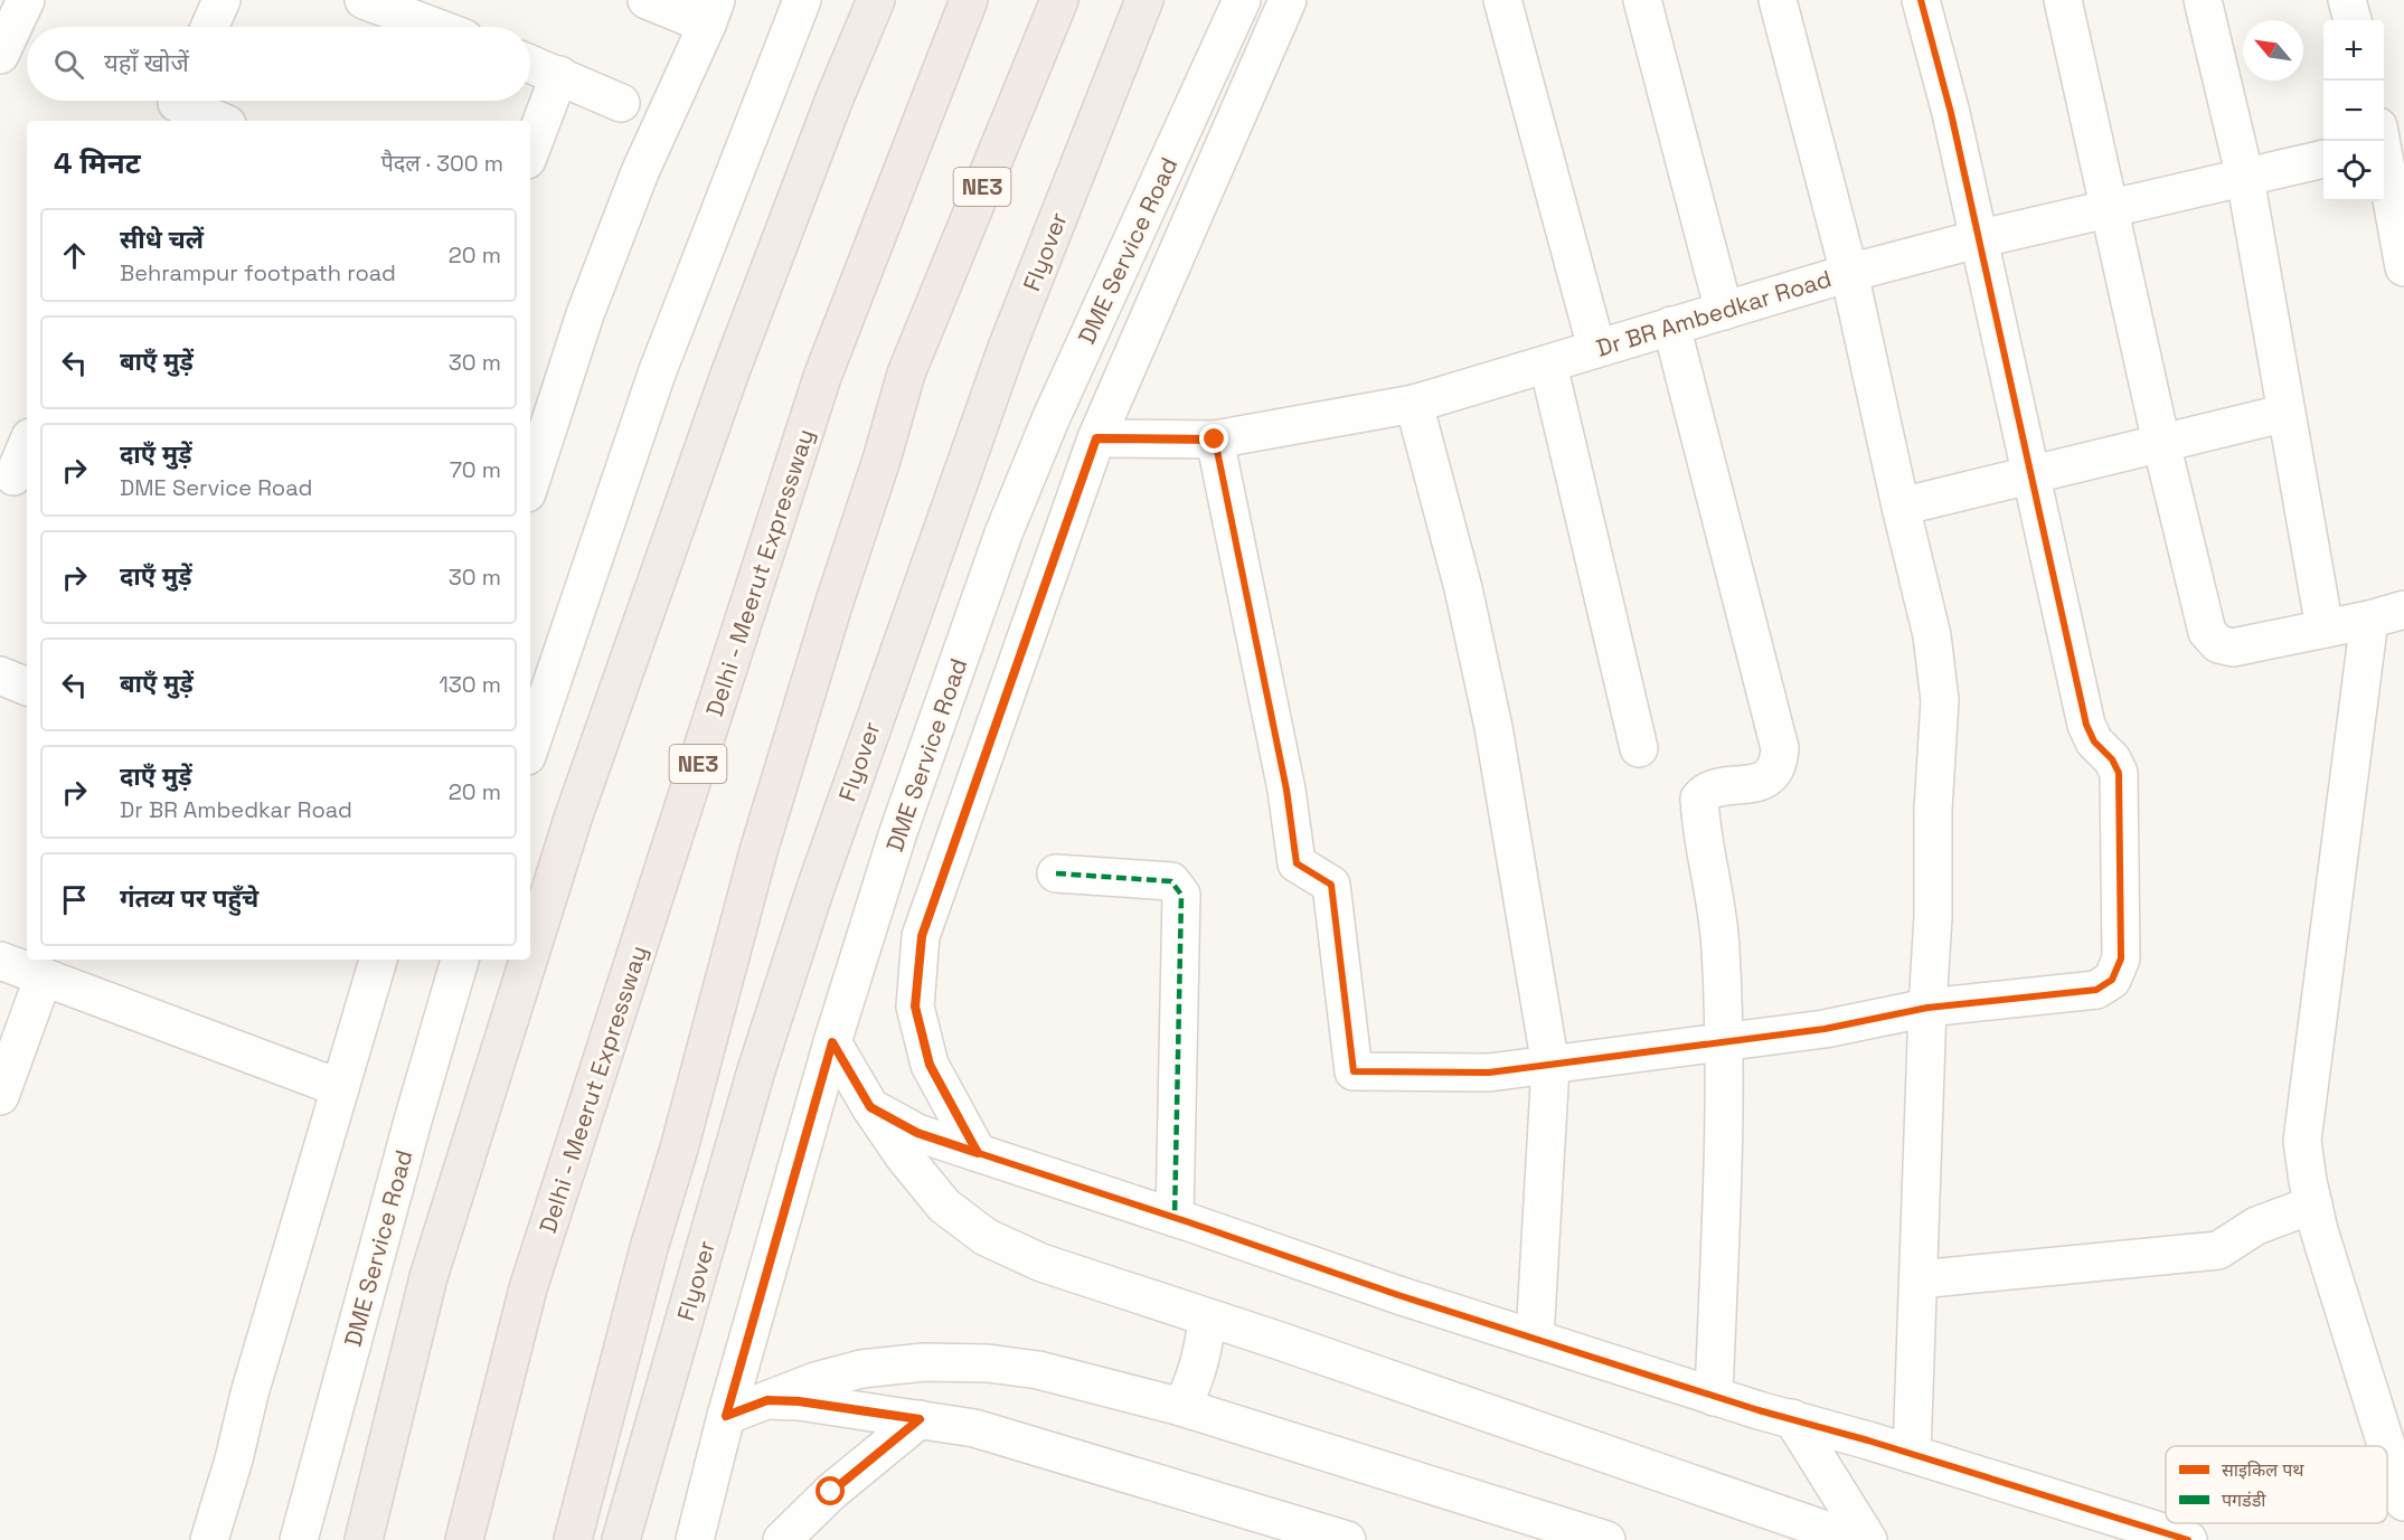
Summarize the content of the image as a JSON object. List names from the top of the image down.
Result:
{
  "streets": {
    "highway": ["NE3", "Flyover", "Delhi - Meerut Expressway"],
    "street": ["DME Service Road", "Dr BR Ambedkar Road"]
  },
  "legend": ["साइकिल पथ", "पगडंडी"],
  "north": "top left",
  "page": {
    "map_buttons": ["+", "−"],
    "search": "यहाँ खोजें",
    "heading": ["4 मिनट", "पैदल · 300 m"],
    "list": [
      ["सीधे चलें", "Behrampur footpath road", "20 m"],
      ["बाएँ मुड़ें", "30 m"],
      ["दाएँ मुड़ें", "DME Service Road", "70 m"],
      ["दाएँ मुड़ें", "30 m"],
      ["बाएँ मुड़ें", "130 m"],
      ["दाएँ मुड़ें", "Dr BR Ambedkar Road", "20 m"],
      "गंतव्य पर पहुँचे"
    ]
  }
}
